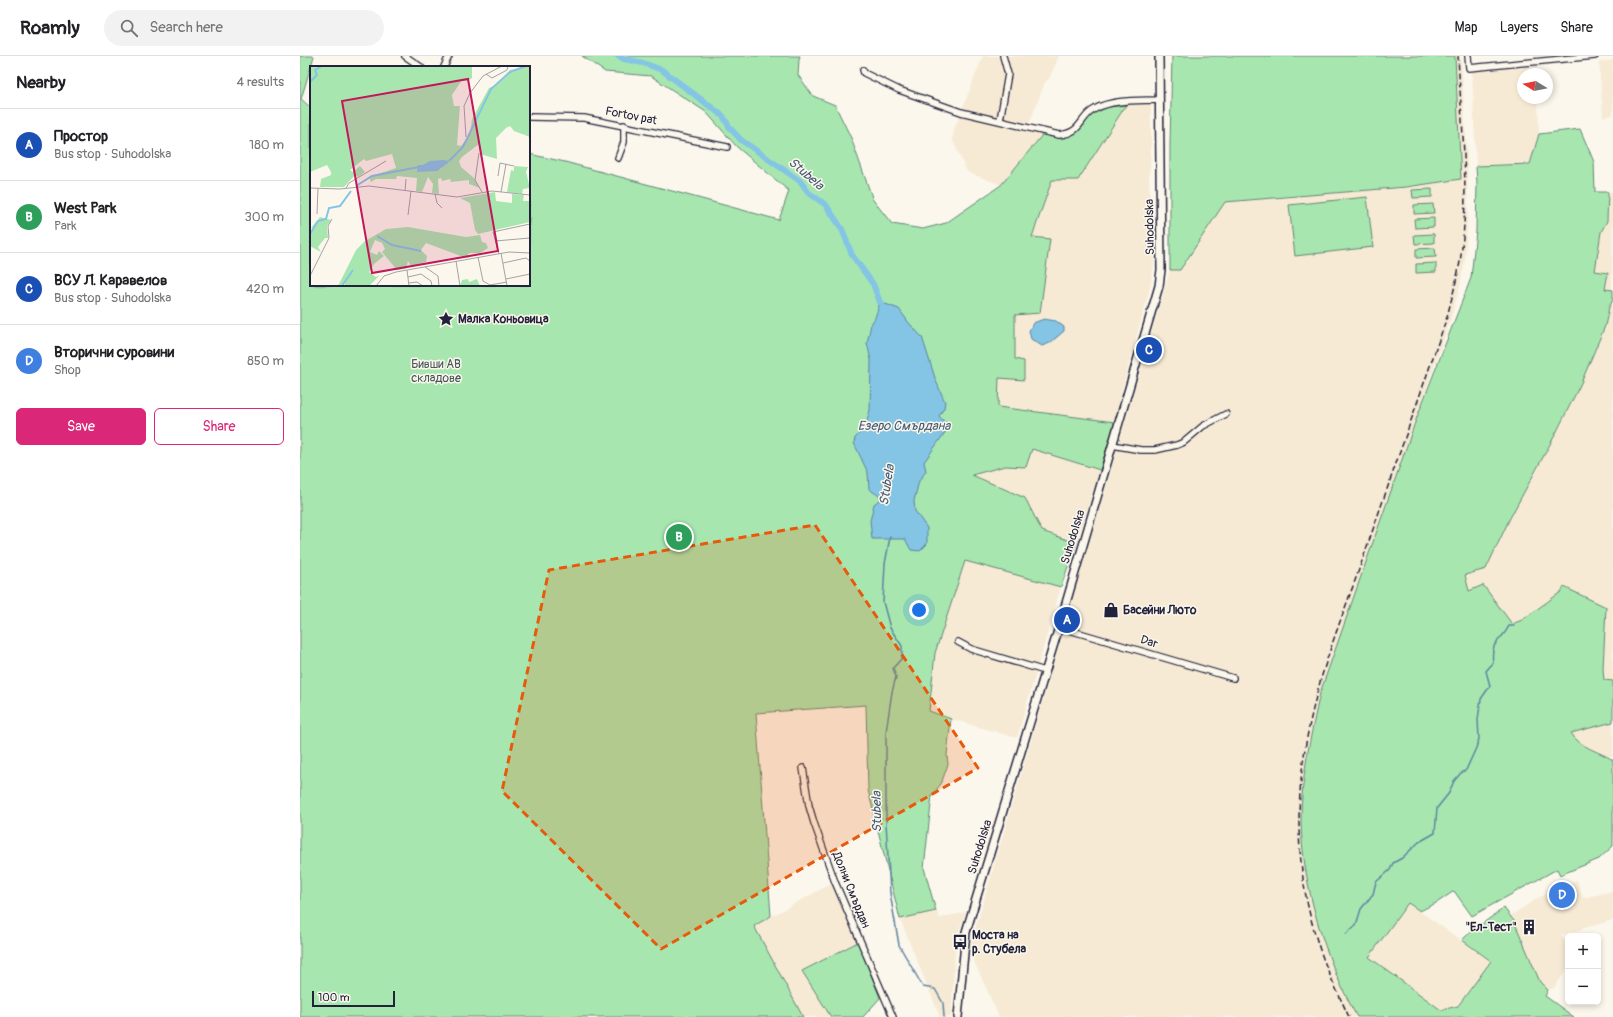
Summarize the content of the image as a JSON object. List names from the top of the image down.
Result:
{
  "streets": {
    "street": [
      "Fortov pat",
      "Suhodolska",
      "Dar",
      "Долни Смърдан"
    ]
  },
  "crossings": [
    ["Suhodolska", "Dar"]
  ],
  "water": ["Stubela", "Езеро Смърдана"],
  "parks": ["Бивши АВ складове"],
  "places": {
    "place": ["Малка Коньовица"],
    "shop": ["Басейни Люто"],
    "building": ["\"Ел-Тест\""],
    "bus stop": ["Моста на р. Стубела"]
  },
  "scale_bar": "100 m",
  "north": "left",
  "page": {
    "header": "Roamly",
    "search": "Search here",
    "nav": ["Map", "Layers", "Share"],
    "heading": ["Nearby", "4 results"],
    "list": [
      {
        "mark": "A",
        "name": "Простор",
        "note": "Bus stop · Suhodolska",
        "value": "180 m"
      },
      {
        "mark": "B",
        "name": "West Park",
        "note": "Park",
        "value": "300 m"
      },
      {
        "mark": "C",
        "name": "ВСУ Л. Каравелов",
        "note": "Bus stop · Suhodolska",
        "value": "420 m"
      },
      {
        "mark": "D",
        "name": "Вторични суровини",
        "note": "Shop",
        "value": "850 m"
      }
    ],
    "pins": [
      "C",
      "B",
      "A",
      "D"
    ],
    "buttons": ["Save", "Share"],
    "map_buttons": ["+", "−"],
    "scale": "100 m"
  }
}
